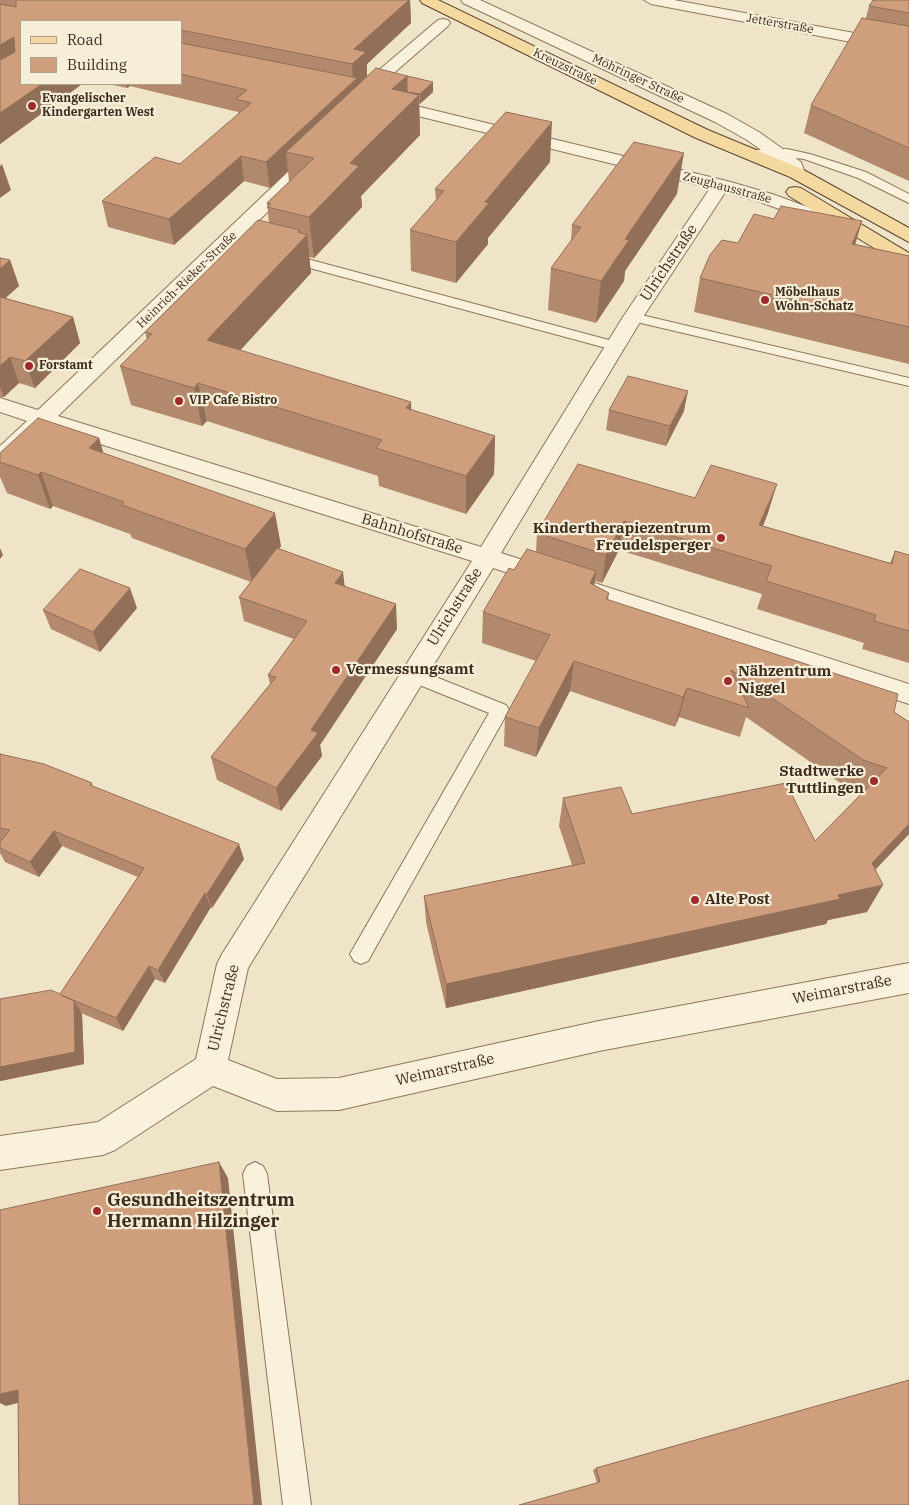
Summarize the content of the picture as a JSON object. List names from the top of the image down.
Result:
{
  "streets": {
    "main road": ["Kreuzstraße"],
    "street": [
      "Jetterstraße",
      "Möhringer Straße",
      "Zeughausstraße",
      "Ulrichstraße",
      "Heinrich-Rieker-Straße",
      "Bahnhofstraße",
      "Weimarstraße"
    ]
  },
  "crossings": [
    ["Kreuzstraße", "Möhringer Straße"],
    ["Kreuzstraße", "Zeughausstraße"],
    ["Zeughausstraße", "Ulrichstraße"],
    ["Ulrichstraße", "Bahnhofstraße"],
    ["Ulrichstraße", "Weimarstraße"],
    ["Heinrich-Rieker-Straße", "Bahnhofstraße"]
  ],
  "places": [
    "Evangelischer Kindergarten West",
    "Möbelhaus Wohn-Schatz",
    "Forstamt",
    "VIP Cafe Bistro",
    "Kindertherapiezentrum Freudelsperger",
    "Vermessungsamt",
    "Nähzentrum Niggel",
    "Stadtwerke Tuttlingen",
    "Alte Post",
    "Gesundheitszentrum Hermann Hilzinger"
  ],
  "legend": ["Road", "Building"]
}
